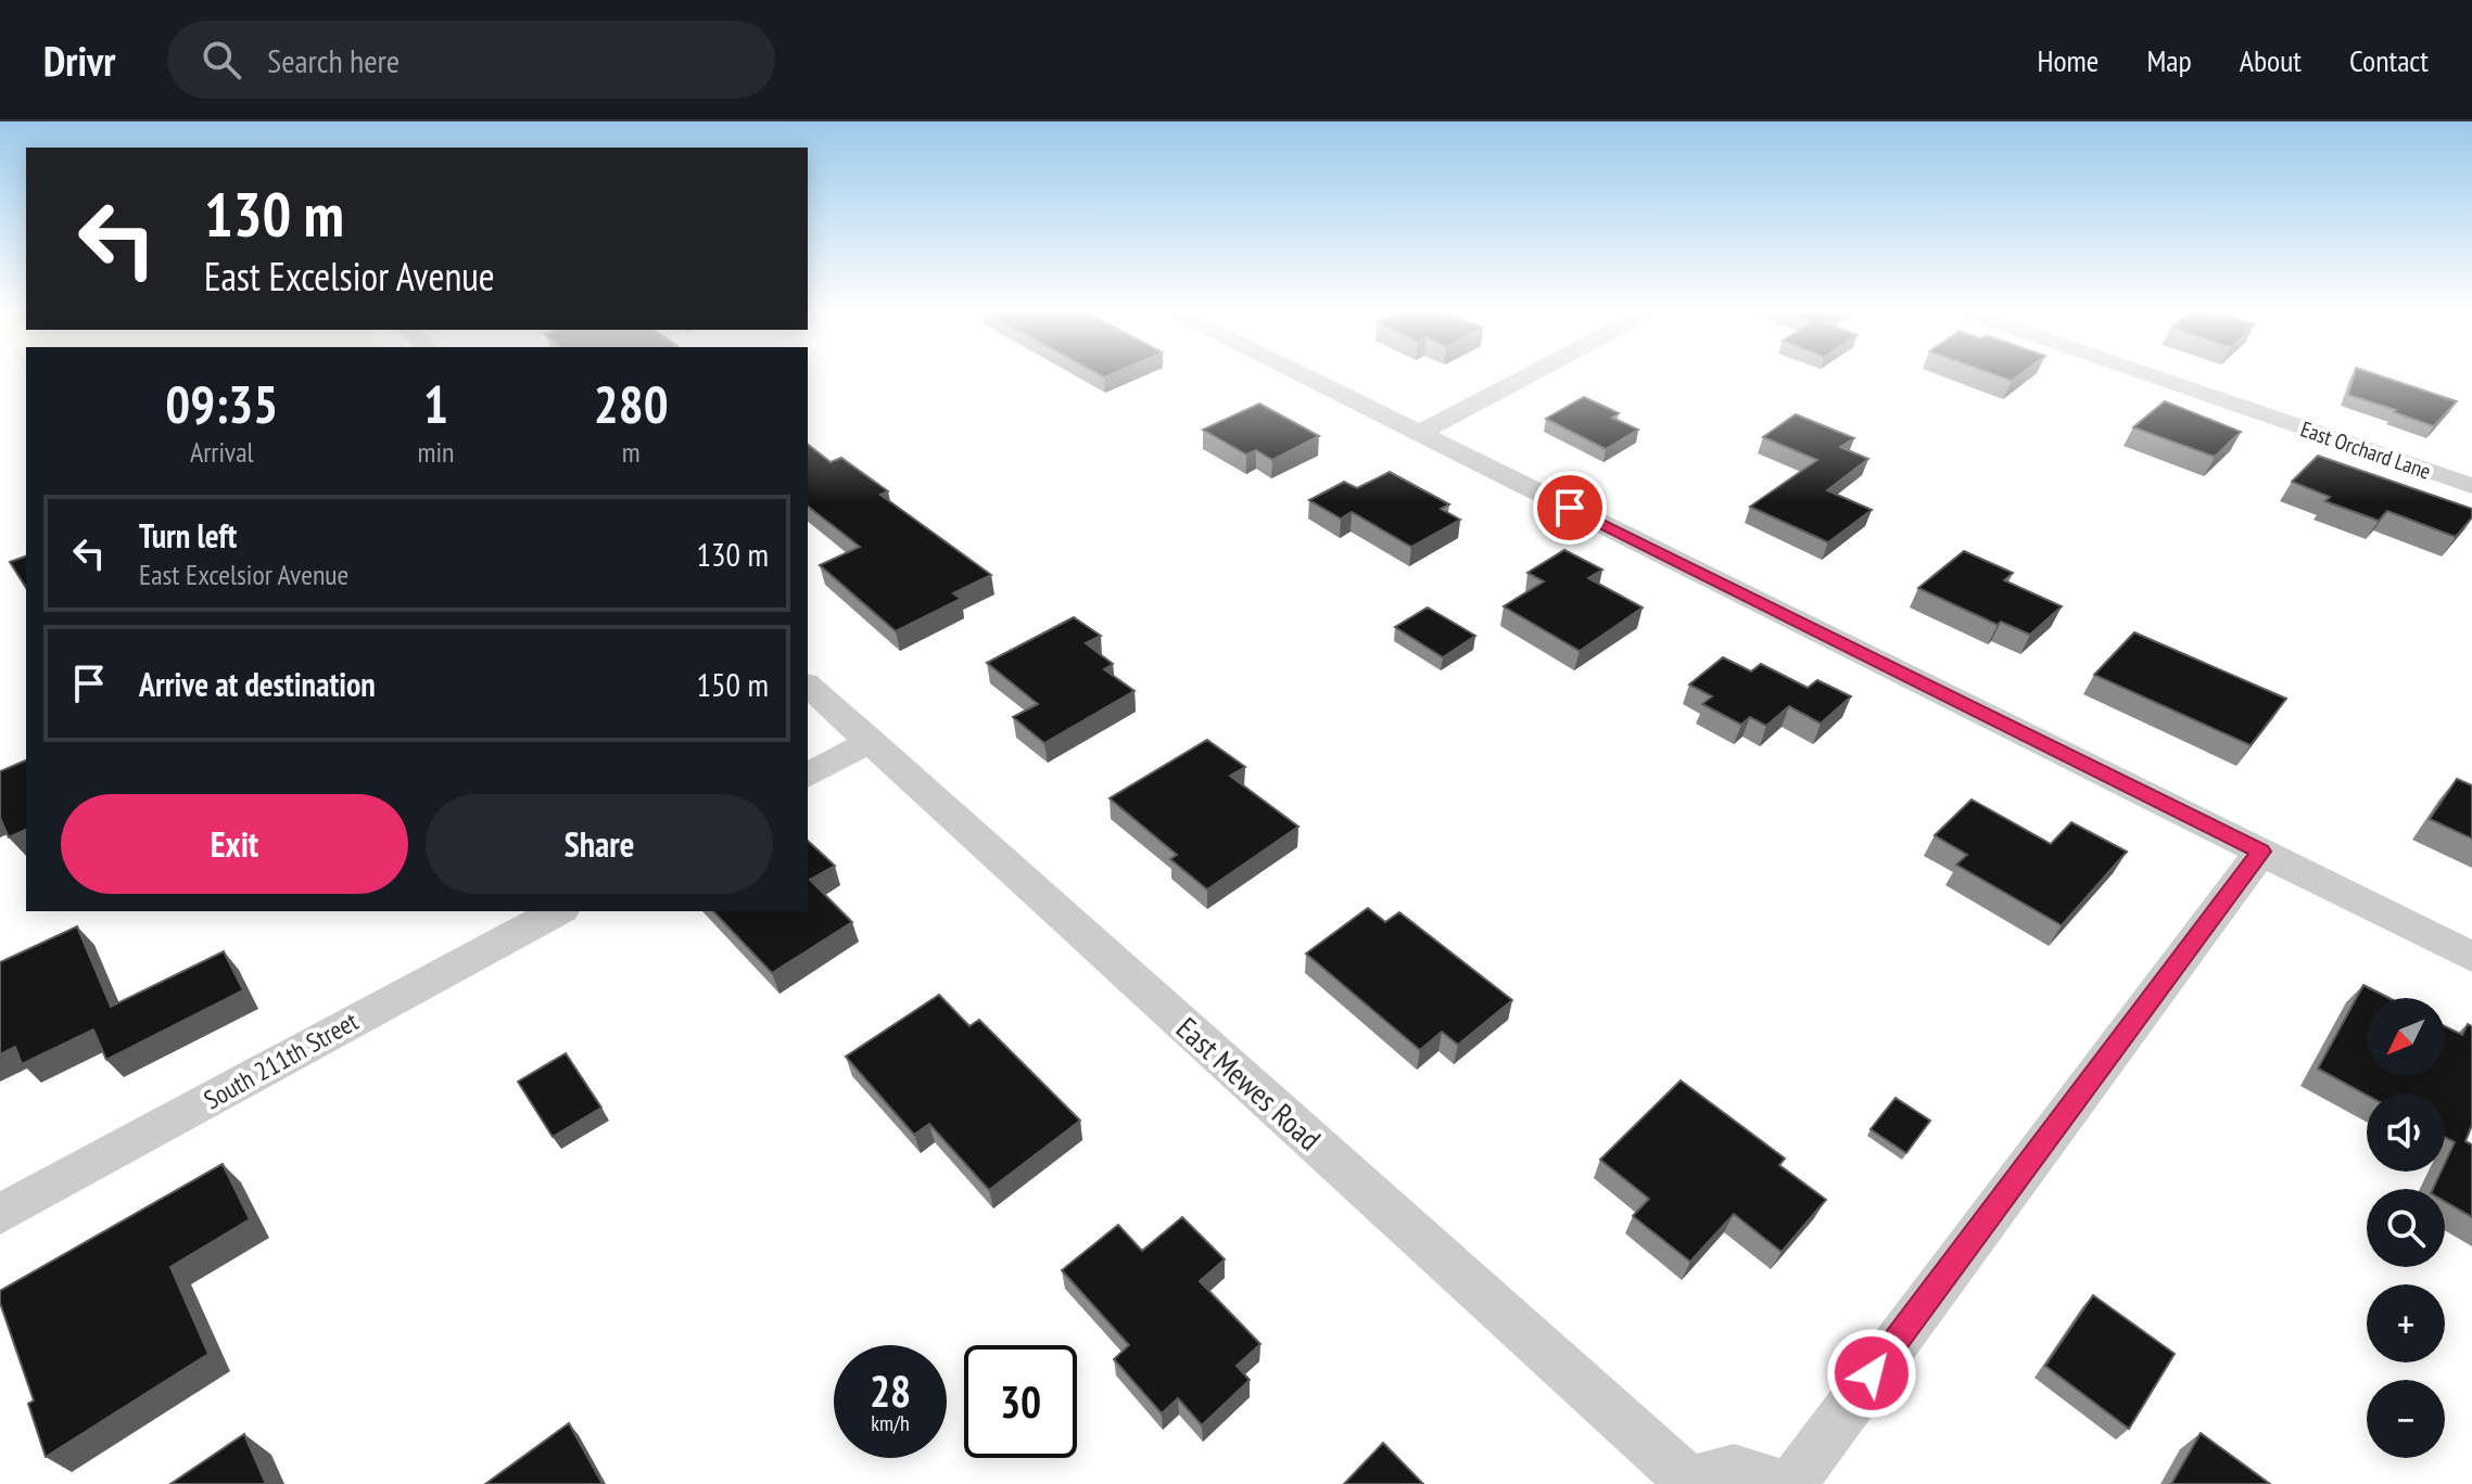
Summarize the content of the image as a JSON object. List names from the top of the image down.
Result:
{
  "streets": {
    "street": ["East Orchard Lane", "South 211th Street", "East Mewes Road"]
  },
  "north": "bottom left",
  "page": {
    "header": "Drivr",
    "search": "Search here",
    "nav": [
      "Home",
      "Map",
      "About",
      "Contact"
    ],
    "turn": ["130 m", "East Excelsior Avenue"],
    "eta": [
      "09:35",
      "Arrival",
      "1",
      "min",
      "280",
      "m"
    ],
    "list": [
      {
        "name": "Turn left",
        "note": "East Excelsior Avenue",
        "value": "130 m"
      },
      {
        "name": "Arrive at destination",
        "value": "150 m"
      }
    ],
    "buttons": ["Exit", "Share"],
    "map_buttons": ["+", "−"],
    "speed": "28 km/h",
    "limit": "30"
  }
}
